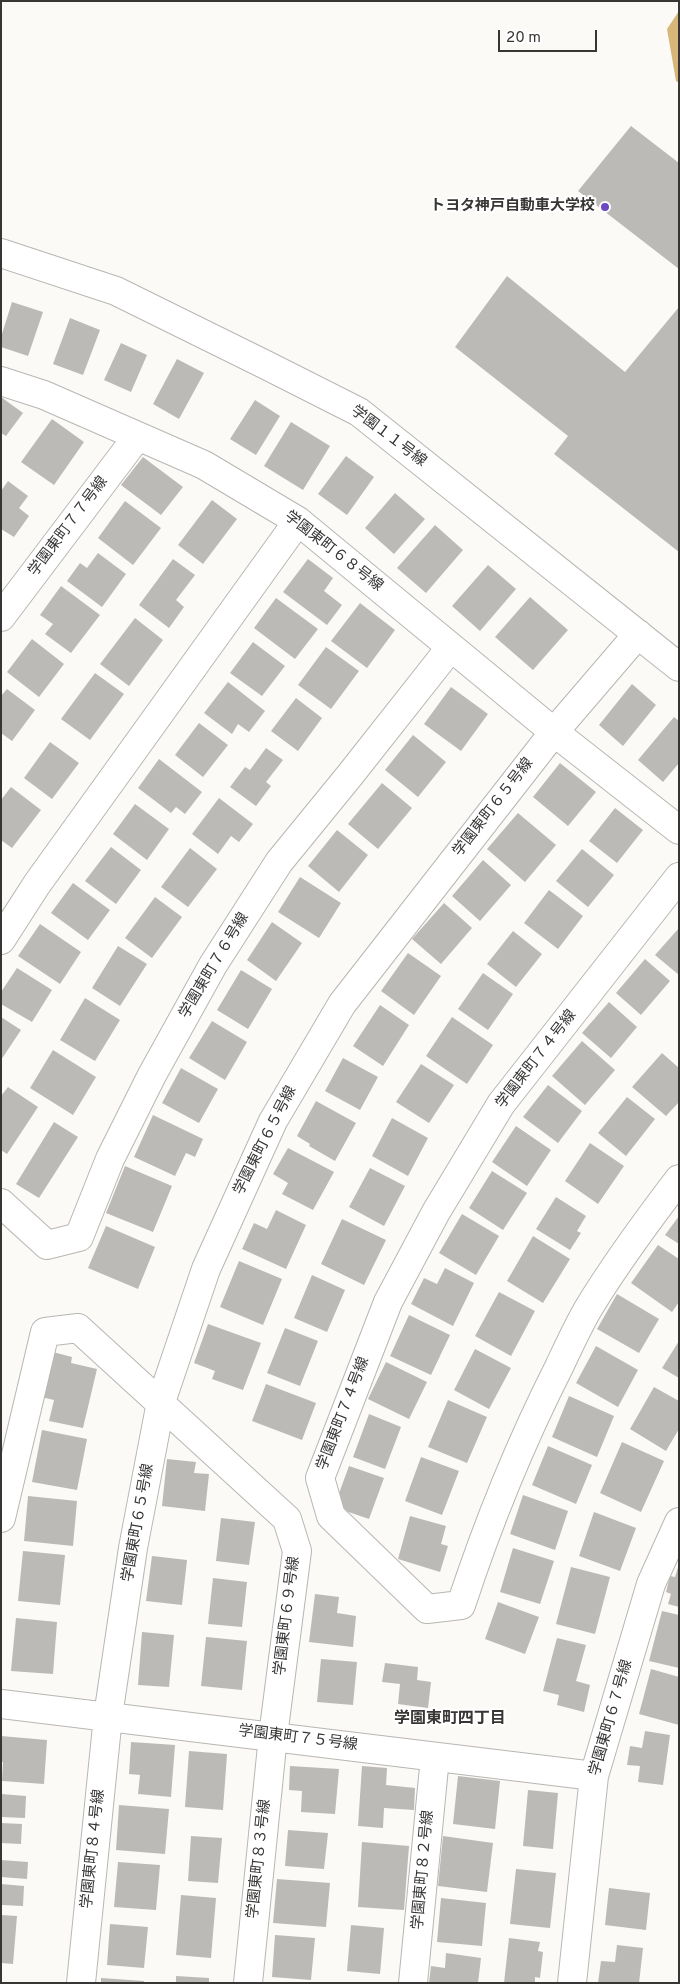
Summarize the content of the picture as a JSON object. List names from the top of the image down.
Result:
{
  "streets": {
    "street": [
      "学園１１号線",
      "学園東町７７号線",
      "学園東町６８号線",
      "学園東町６５号線",
      "学園東町７６号線",
      "学園東町７４号線",
      "学園東町６９号線",
      "学園東町６７号線",
      "学園東町７５号線",
      "学園東町８４号線",
      "学園東町８３号線",
      "学園東町８２号線"
    ]
  },
  "crossings": [
    ["学園１１号線", "学園東町６５号線"],
    ["学園東町７７号線", "学園東町６８号線"],
    ["学園東町６８号線", "学園東町６５号線"],
    ["学園東町６８号線", "学園東町７６号線"],
    ["学園東町６５号線", "学園東町６９号線"],
    ["学園東町６５号線", "学園東町７５号線"],
    ["学園東町６５号線", "学園東町８４号線"],
    ["学園東町６９号線", "学園東町７５号線"],
    ["学園東町６９号線", "学園東町８３号線"],
    ["学園東町６７号線", "学園東町７５号線"],
    ["学園東町７５号線", "学園東町８４号線"],
    ["学園東町７５号線", "学園東町８３号線"],
    ["学園東町７５号線", "学園東町８２号線"]
  ],
  "districts": ["学園東町四丁目"],
  "places": ["トヨタ神戸自動車大学校"],
  "scale_bar": "20 m"
}
